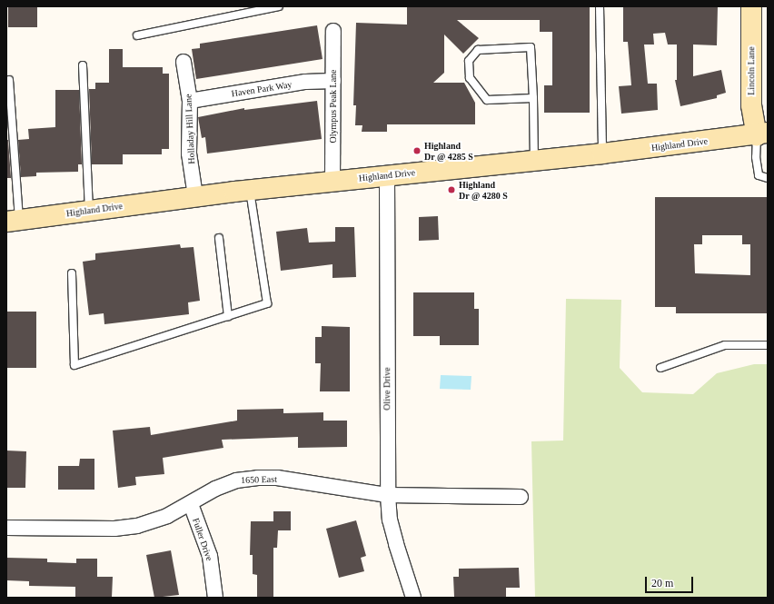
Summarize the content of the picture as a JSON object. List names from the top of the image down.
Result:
{
  "streets": {
    "main road": ["Lincoln Lane", "Highland Drive"],
    "street": [
      "Haven Park Way",
      "Olympus Peak Lane",
      "Holladay Hill Lane",
      "Olive Drive",
      "1650 East",
      "Fuller Drive"
    ]
  },
  "crossings": [
    ["Lincoln Lane", "Highland Drive"],
    ["Haven Park Way", "Olympus Peak Lane"],
    ["Haven Park Way", "Holladay Hill Lane"],
    ["Olympus Peak Lane", "Highland Drive"],
    ["Holladay Hill Lane", "Highland Drive"],
    ["Highland Drive", "Olive Drive"],
    ["Olive Drive", "1650 East"],
    ["1650 East", "Fuller Drive"]
  ],
  "places": ["Highland Dr @ 4285 S", "Highland Dr @ 4280 S"],
  "scale_bar": "20 m"
}
